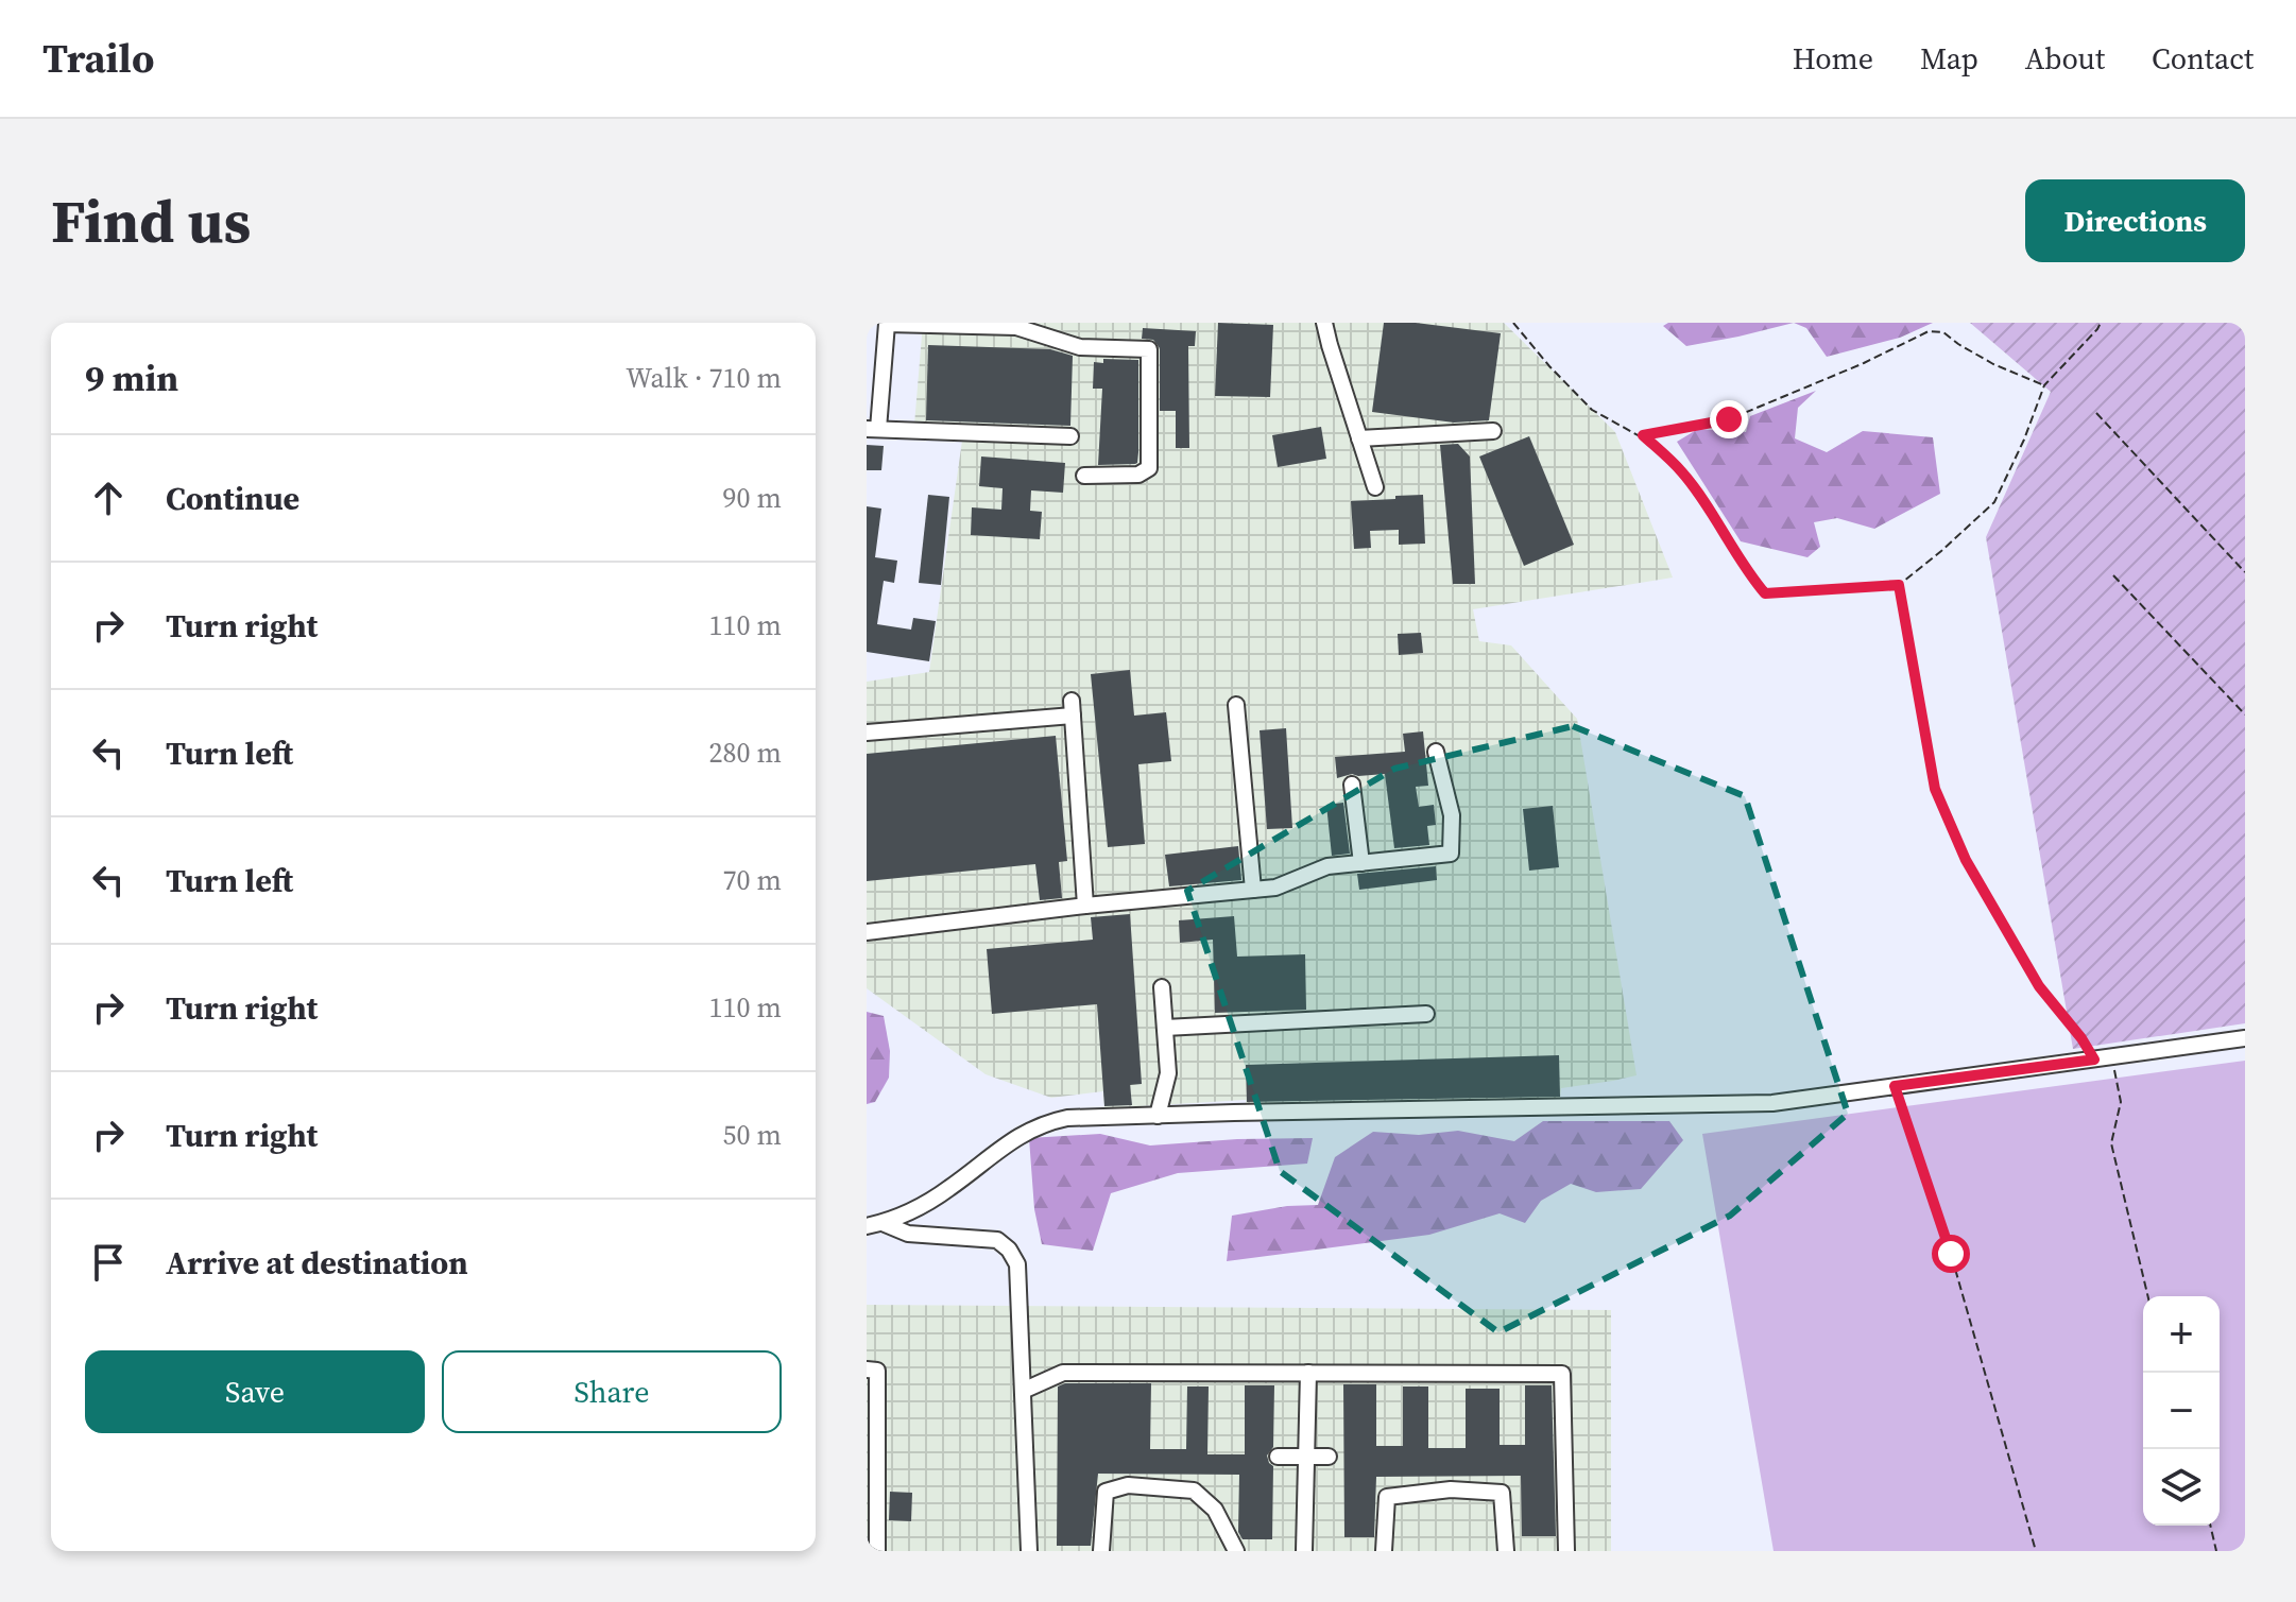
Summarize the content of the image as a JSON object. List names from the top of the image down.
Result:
{
  "page": {
    "header": "Trailo",
    "nav": [
      "Home",
      "Map",
      "About",
      "Contact"
    ],
    "buttons": [
      "Directions",
      ["Save", "Share"]
    ],
    "title": "Find us",
    "heading": ["9 min", "Walk · 710 m"],
    "list": [
      ["Continue", "90 m"],
      ["Turn right", "110 m"],
      ["Turn left", "280 m"],
      ["Turn left", "70 m"],
      ["Turn right", "110 m"],
      ["Turn right", "50 m"],
      "Arrive at destination"
    ],
    "map_buttons": ["+", "−"]
  }
}
